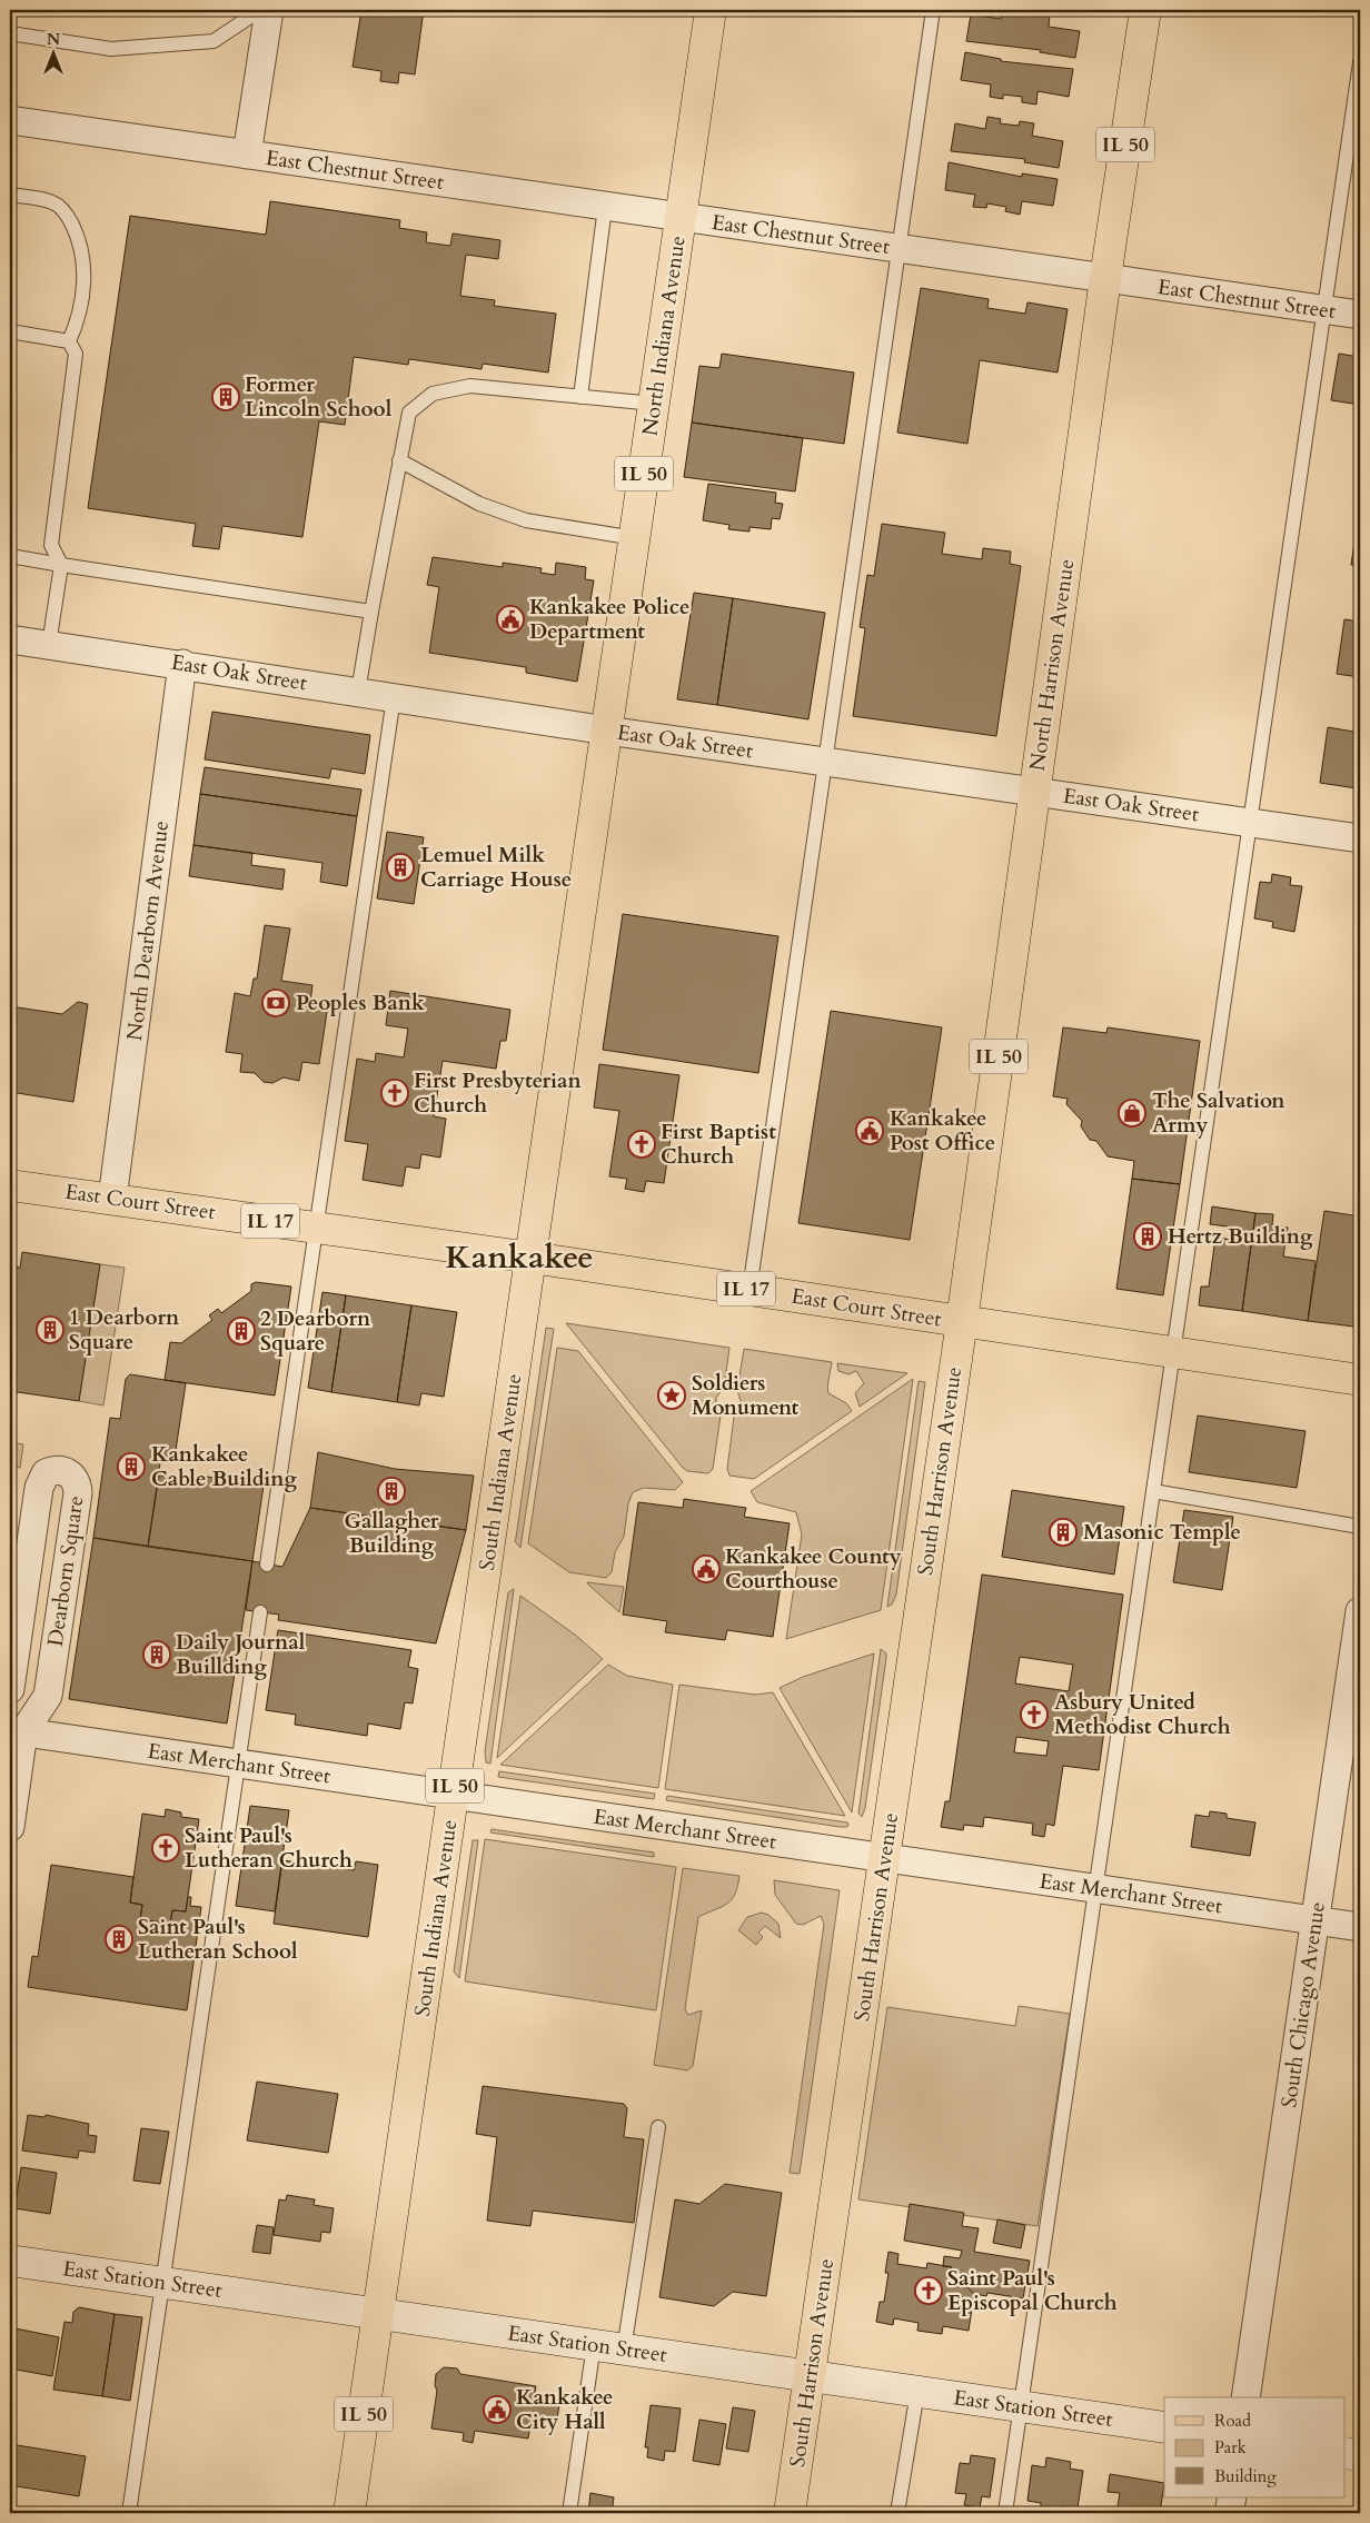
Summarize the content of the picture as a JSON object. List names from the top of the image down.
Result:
{
  "streets": {
    "main road": [
      "IL 50",
      "North Indiana Avenue",
      "North Harrison Avenue",
      "East Court Street",
      "IL 17",
      "South Harrison Avenue",
      "South Indiana Avenue",
      "East Station Street"
    ],
    "street": [
      "East Chestnut Street",
      "East Oak Street",
      "North Dearborn Avenue",
      "Dearborn Square",
      "East Merchant Street",
      "South Chicago Avenue"
    ]
  },
  "crossings": [
    ["East Chestnut Street", "North Indiana Avenue"],
    ["East Chestnut Street", "North Harrison Avenue"],
    ["North Indiana Avenue", "East Oak Street"],
    ["North Indiana Avenue", "East Court Street"],
    ["North Indiana Avenue", "South Indiana Avenue"],
    ["North Harrison Avenue", "East Oak Street"],
    ["North Harrison Avenue", "East Court Street"],
    ["North Harrison Avenue", "South Harrison Avenue"],
    ["East Oak Street", "North Dearborn Avenue"],
    ["North Dearborn Avenue", "East Court Street"],
    ["East Court Street", "South Harrison Avenue"],
    ["East Court Street", "South Indiana Avenue"],
    ["South Harrison Avenue", "East Merchant Street"],
    ["South Harrison Avenue", "East Station Street"],
    ["South Indiana Avenue", "East Merchant Street"],
    ["South Indiana Avenue", "East Station Street"],
    ["Dearborn Square", "East Merchant Street"],
    ["East Merchant Street", "South Chicago Avenue"]
  ],
  "districts": ["Kankakee"],
  "places": {
    "building": [
      "Former Lincoln School",
      "Lemuel Milk Carriage House",
      "Hertz Building",
      "1 Dearborn Square",
      "2 Dearborn Square",
      "Kankakee Cable Building",
      "Gallagher Building",
      "Masonic Temple",
      "Daily Journal Buillding",
      "Saint Paul's Lutheran School"
    ],
    "public building": [
      "Kankakee Police Department",
      "Kankakee Post Office",
      "Kankakee County Courthouse",
      "Kankakee City Hall"
    ],
    "bank": ["Peoples Bank"],
    "church": [
      "First Presbyterian Church",
      "First Baptist Church",
      "Asbury United Methodist Church",
      "Saint Paul's Lutheran Church",
      "Saint Paul's Episcopal Church"
    ],
    "shop": ["The Salvation Army"],
    "place": ["Soldiers Monument"]
  },
  "legend": ["Road", "Park", "Building"],
  "north": "top"
}
